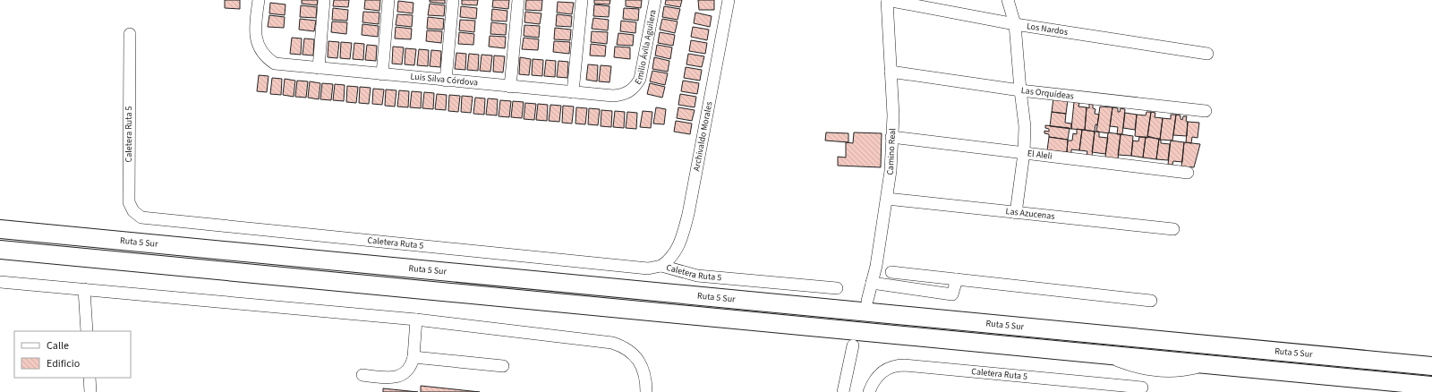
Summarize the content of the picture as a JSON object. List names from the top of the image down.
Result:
{
  "streets": {
    "highway": ["Ruta 5 Sur"],
    "street": [
      "Los Nardos",
      "Emilio Ávila Aguilera",
      "Luis Silva Córdova",
      "Las Orquídeas",
      "Caletera Ruta 5",
      "Archivaldo Morales",
      "Camino Real",
      "El Aleli",
      "Las Azucenas"
    ]
  },
  "crossings": [
    ["Los Nardos", "Camino Real"],
    ["Emilio Ávila Aguilera", "Luis Silva Córdova"],
    ["Las Orquídeas", "Camino Real"],
    ["Caletera Ruta 5", "Archivaldo Morales"],
    ["Camino Real", "El Aleli"],
    ["Camino Real", "Las Azucenas"]
  ],
  "legend": ["Calle", "Edificio"]
}
